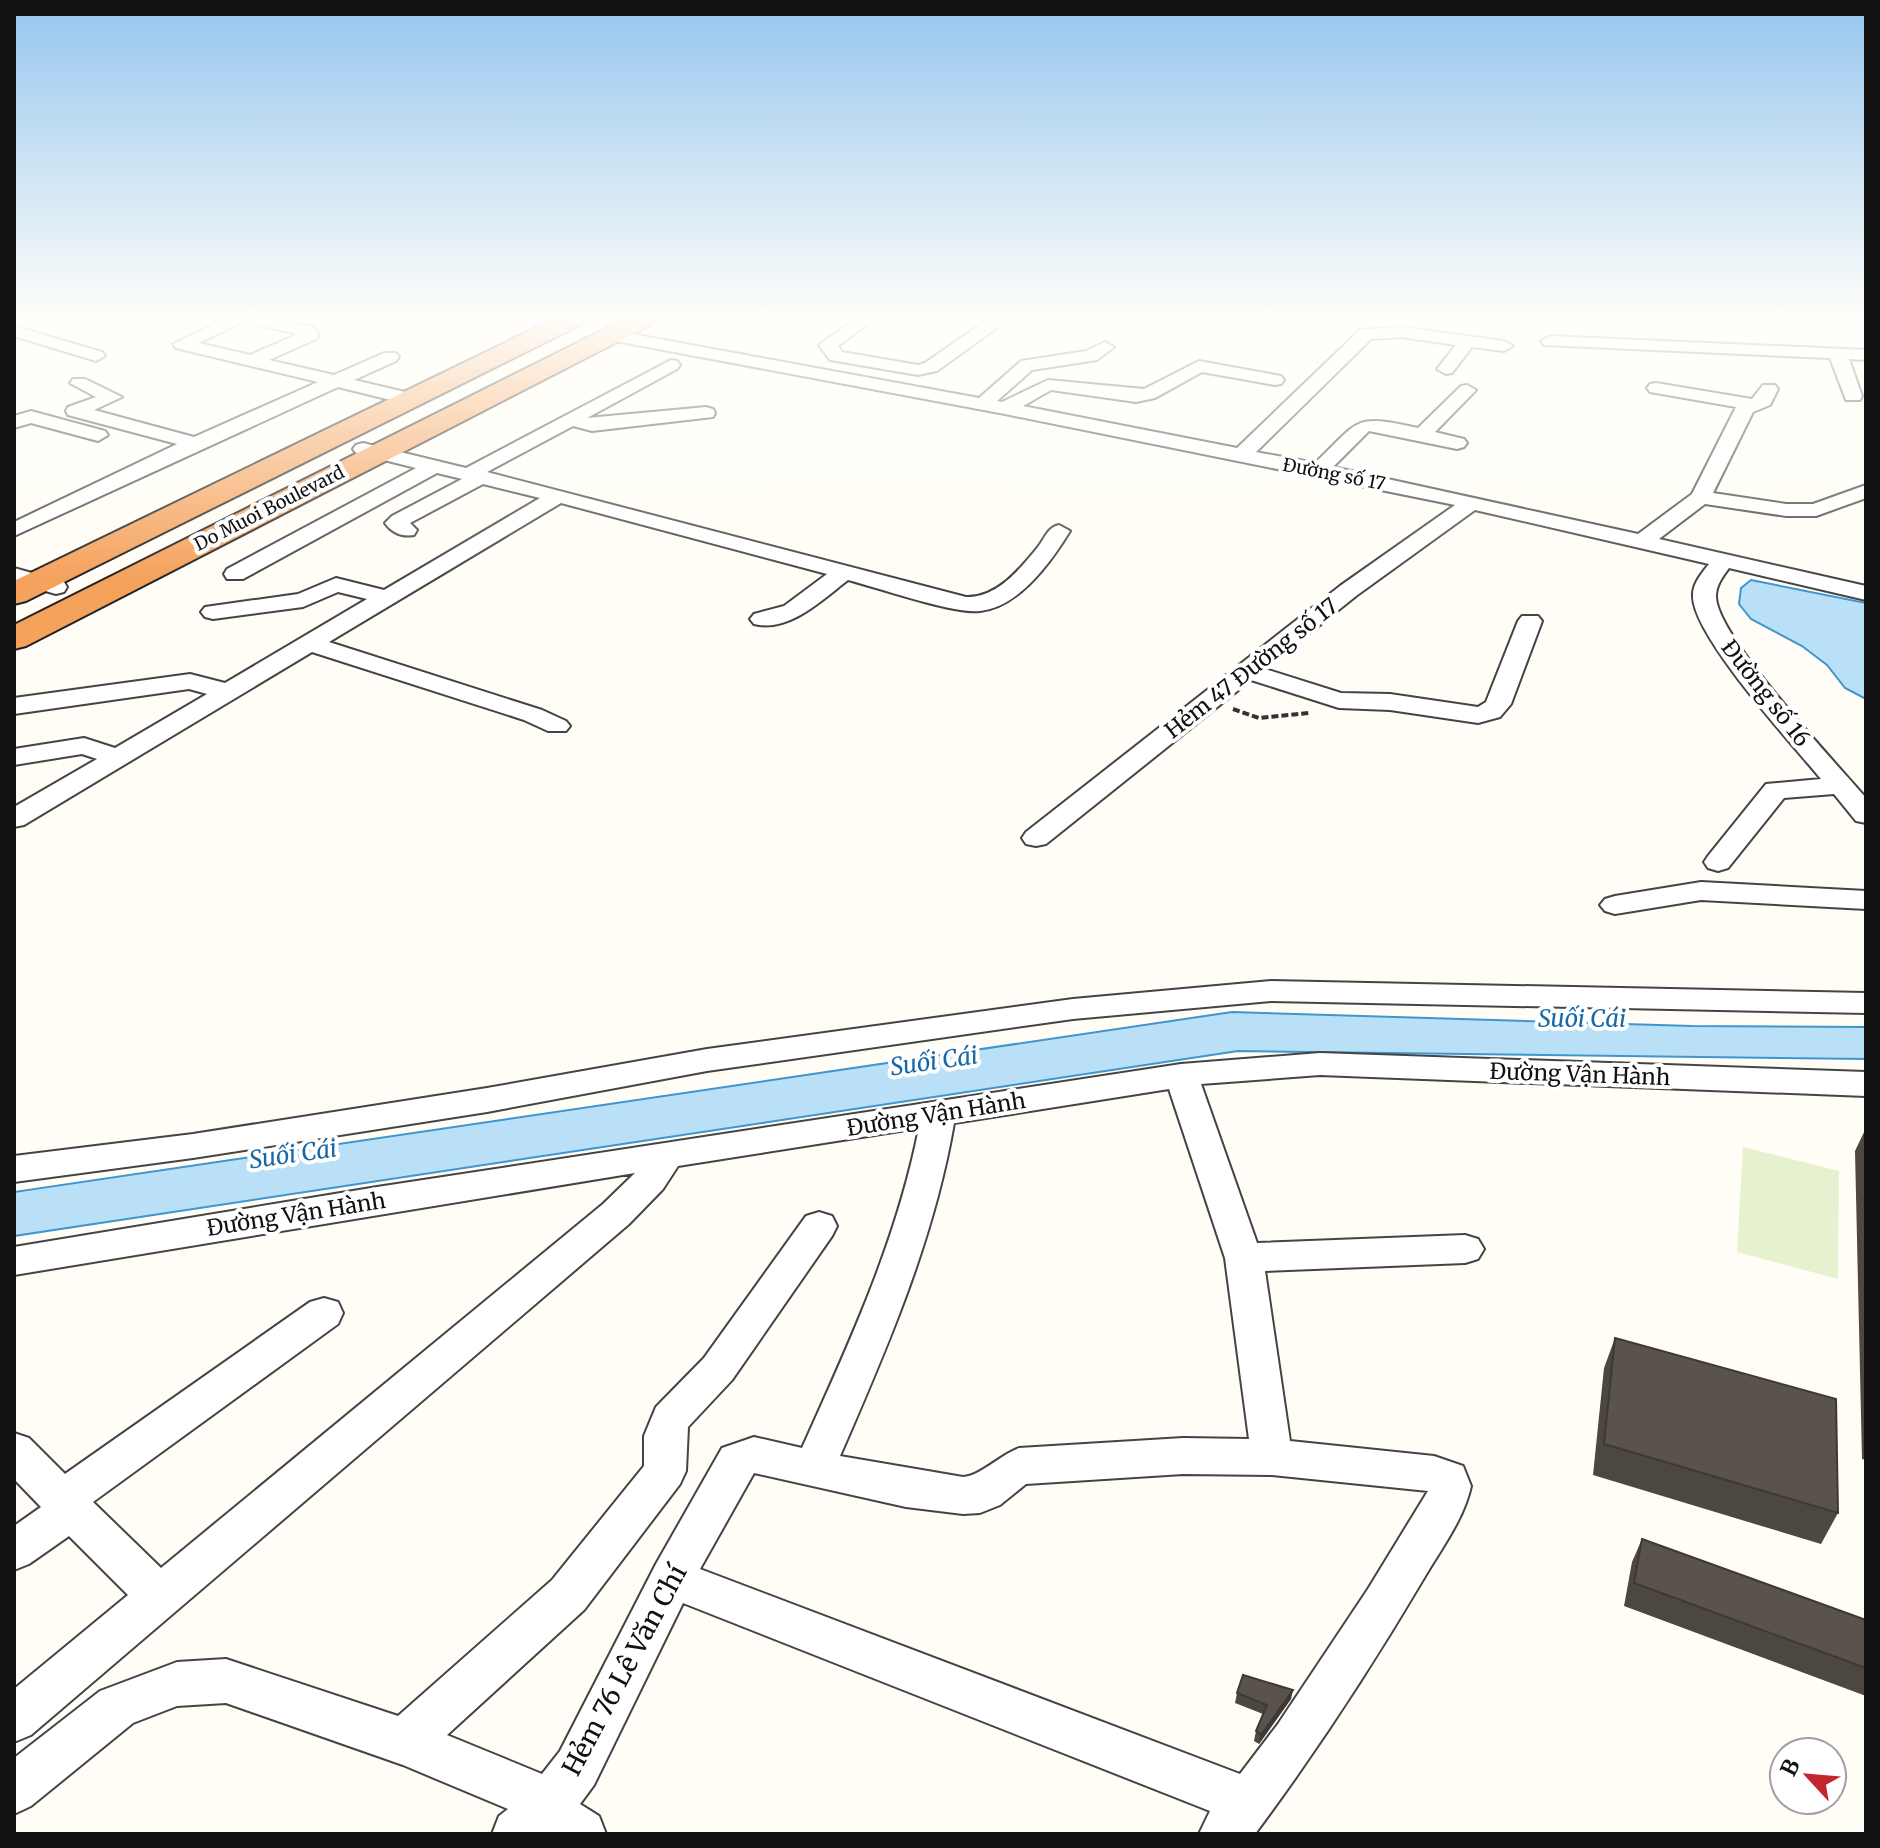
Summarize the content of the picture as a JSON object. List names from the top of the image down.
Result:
{
  "streets": {
    "highway": ["Do Muoi Boulevard"],
    "street": [
      "Đường số 17",
      "Hẻm 47 Đường số 17",
      "Đường số 16",
      "Đường Vận Hành",
      "Hẻm 76 Lê Văn Chí"
    ]
  },
  "crossings": [
    ["Đường số 17", "Hẻm 47 Đường số 17"],
    ["Đường số 17", "Đường số 16"]
  ],
  "water": ["Suối Cái"],
  "north": "top left"
}
